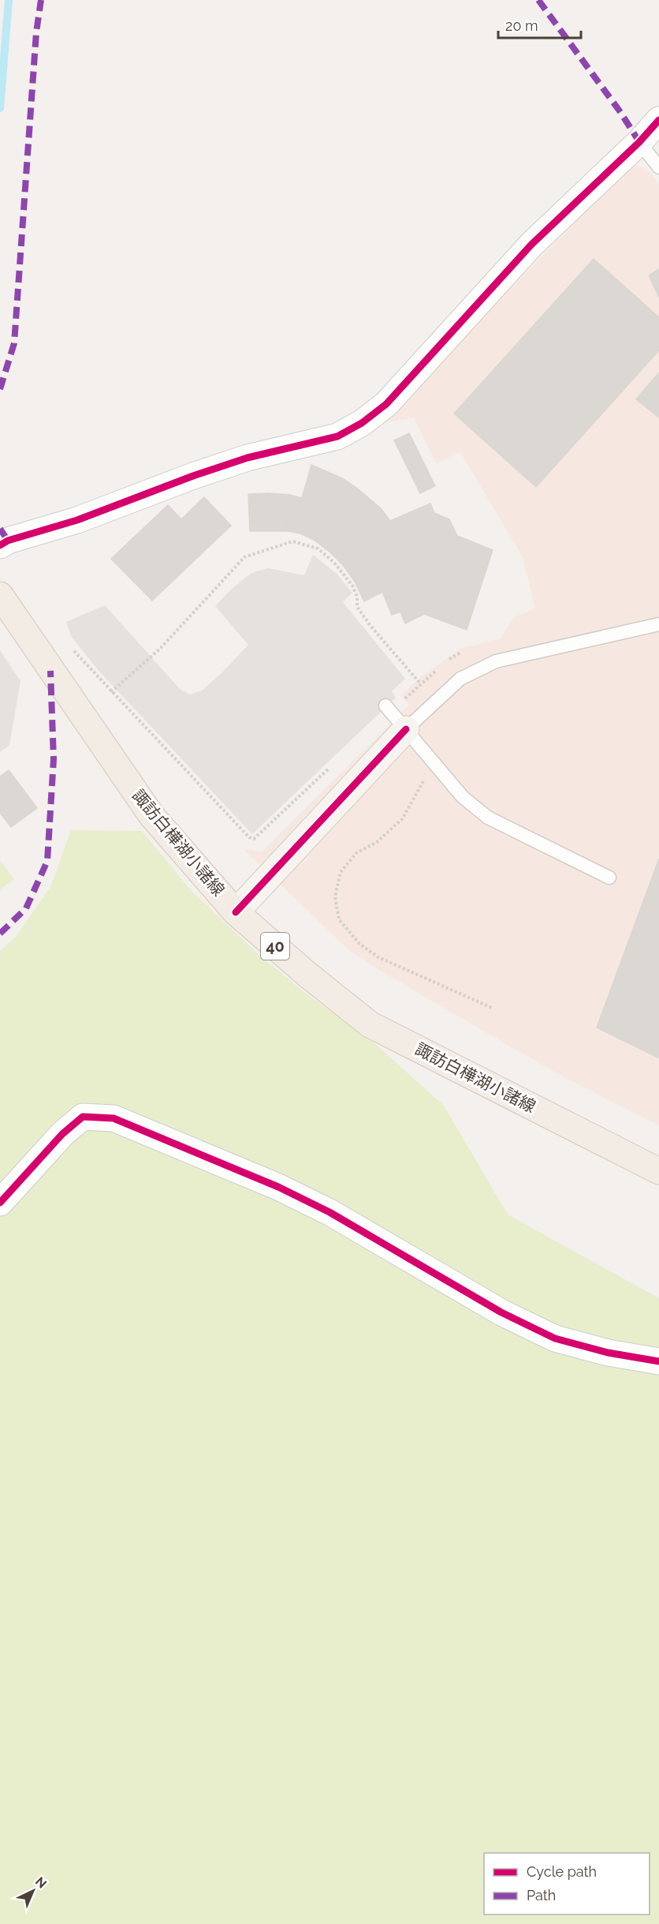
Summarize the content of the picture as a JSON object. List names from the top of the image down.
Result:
{
  "streets": {
    "main road": ["諏訪白樺湖小諸線", "40"]
  },
  "legend": ["Cycle path", "Path"],
  "scale_bar": "20 m",
  "north": "top right"
}
